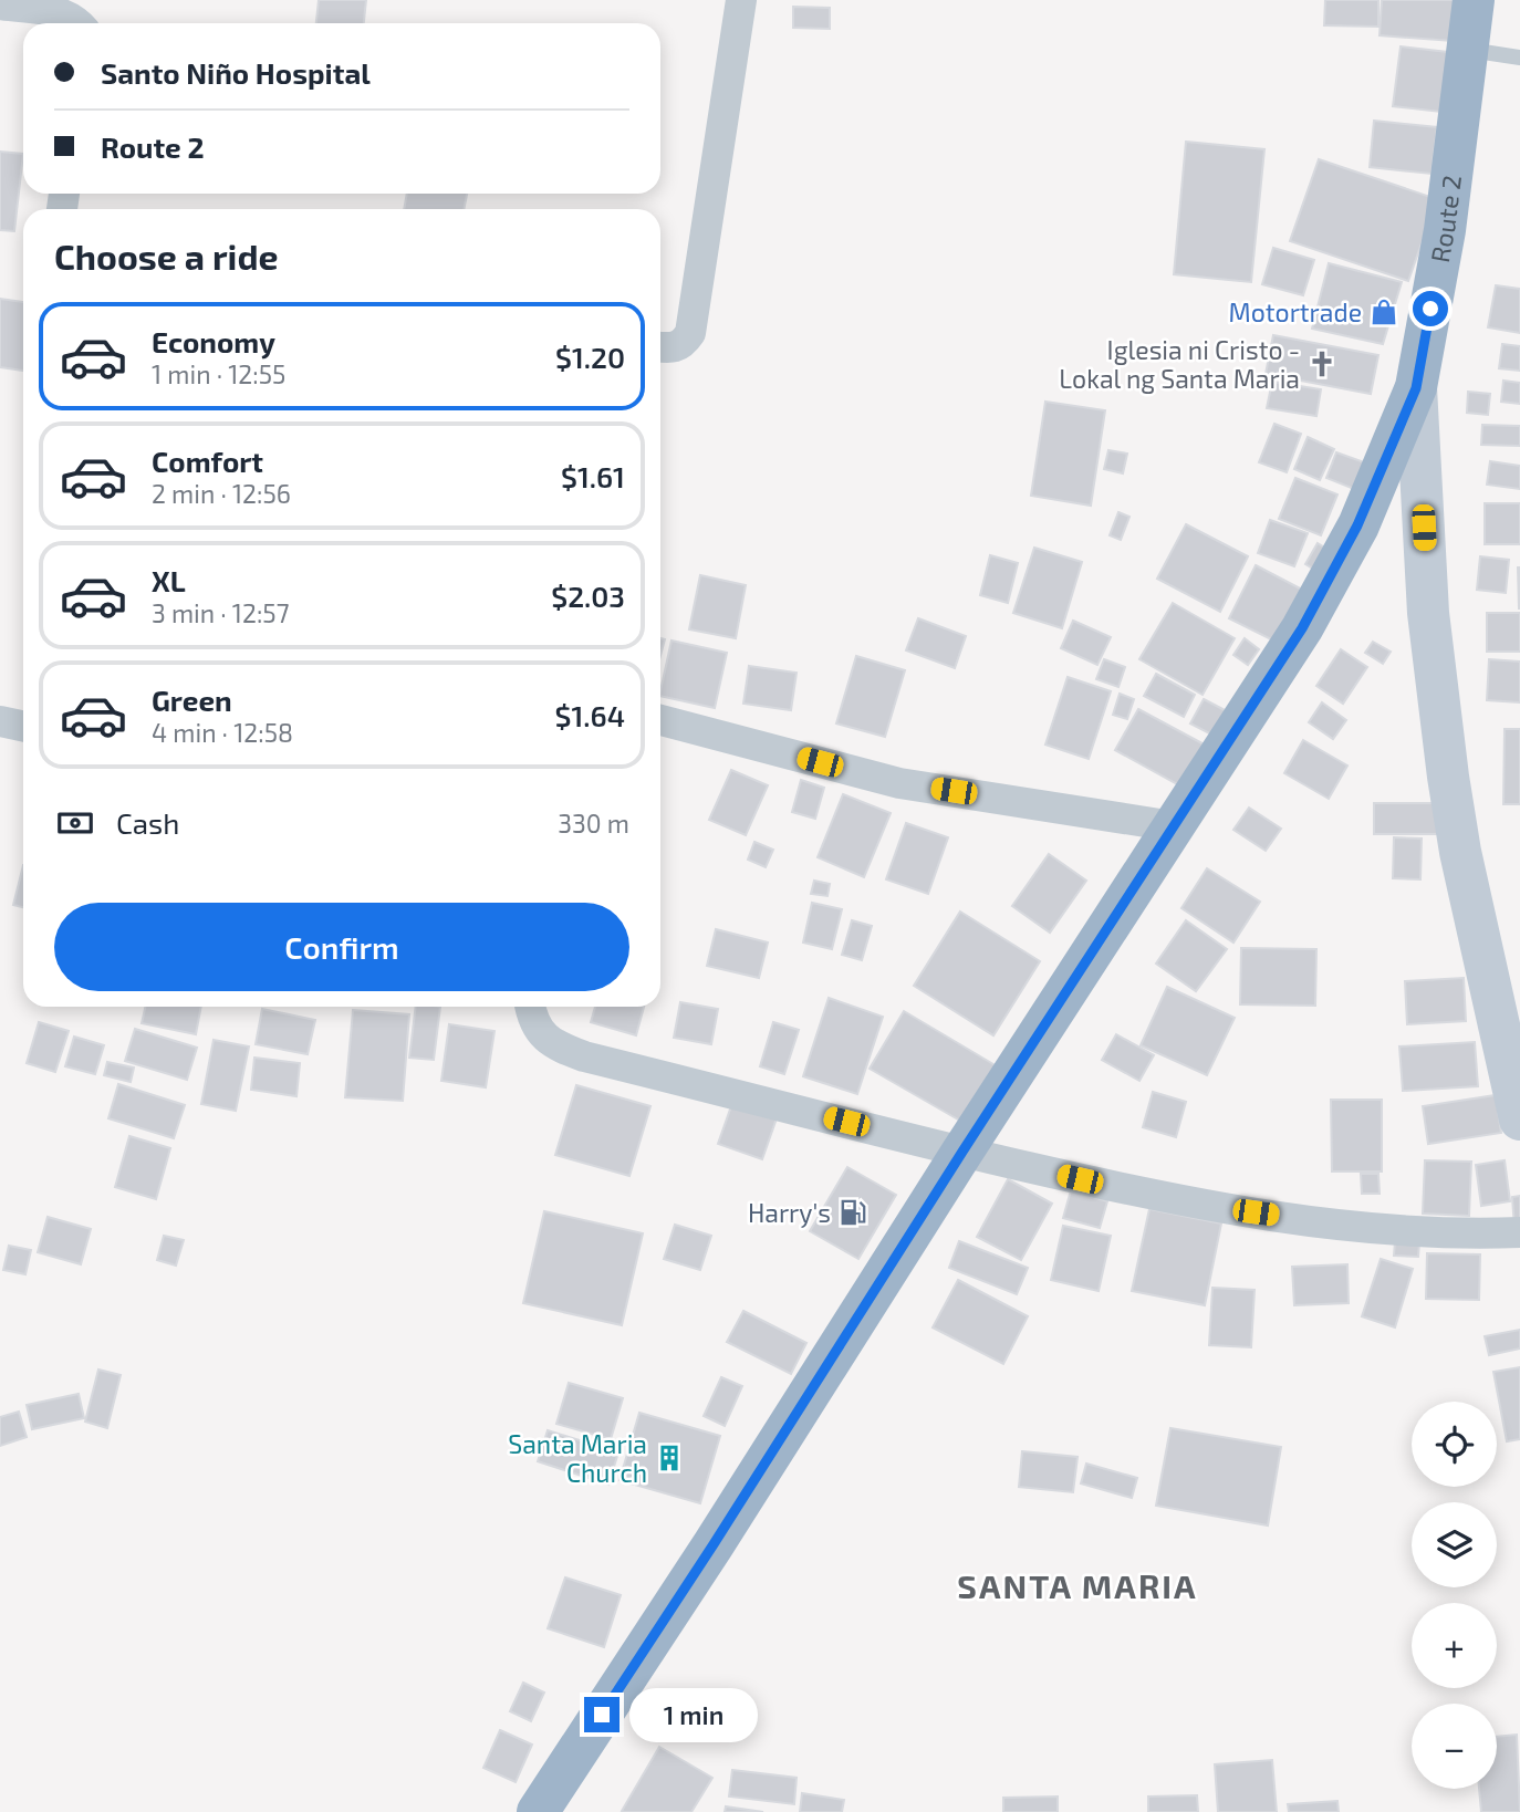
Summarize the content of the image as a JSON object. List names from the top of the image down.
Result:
{
  "streets": {
    "highway": ["Route 2"]
  },
  "districts": ["SANTA MARIA"],
  "places": {
    "shop": ["Motortrade"],
    "church": ["Iglesia ni Cristo - Lokal ng Santa Maria"],
    "fuel station": ["Harry's"],
    "building": ["Santa Maria Church"]
  },
  "page": {
    "banner": ["Santo Niño Hospital", "Route 2"],
    "heading": "Choose a ride",
    "list": [
      {
        "name": "Economy",
        "note": "1 min · 12:55",
        "value": "$1.20"
      },
      {
        "name": "Comfort",
        "note": "2 min · 12:56",
        "value": "$1.61"
      },
      {
        "name": "XL",
        "note": "3 min · 12:57",
        "value": "$2.03"
      },
      {
        "name": "Green",
        "note": "4 min · 12:58",
        "value": "$1.64"
      }
    ],
    "pay": ["Cash", "330 m"],
    "buttons": "Confirm",
    "map_buttons": ["+", "−"],
    "bubble": "1 min"
  }
}
